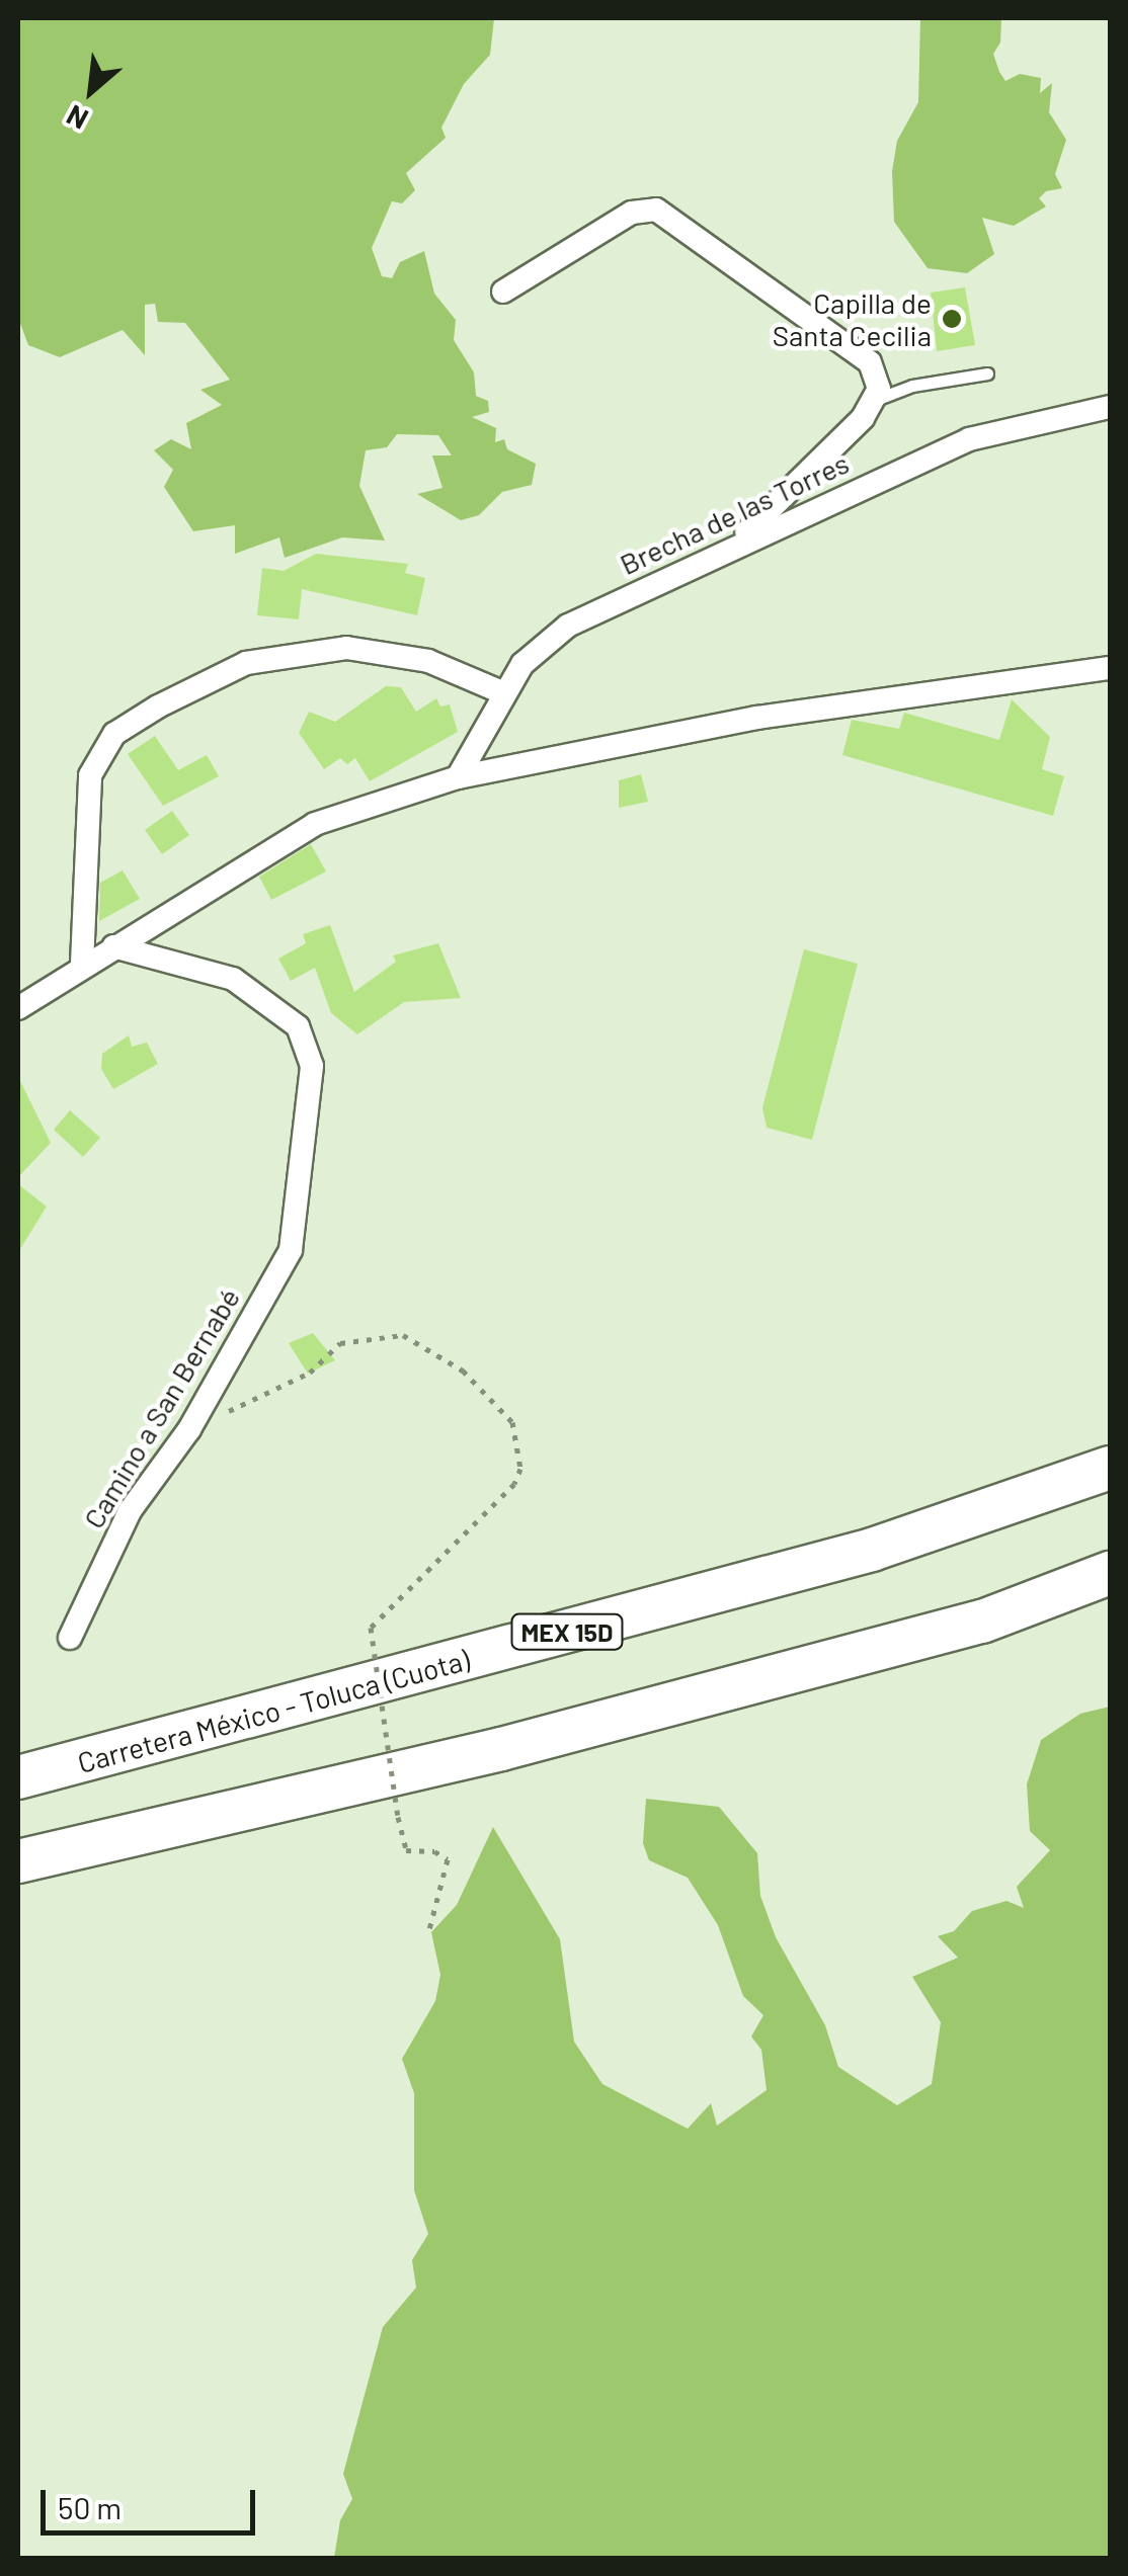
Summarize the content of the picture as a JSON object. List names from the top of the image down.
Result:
{
  "streets": {
    "highway": ["MEX 15D", "Carretera México - Toluca (Cuota)"],
    "street": ["Brecha de las Torres", "Camino a San Bernabé"]
  },
  "places": ["Capilla de Santa Cecilia"],
  "scale_bar": "50 m",
  "north": "bottom left"
}
